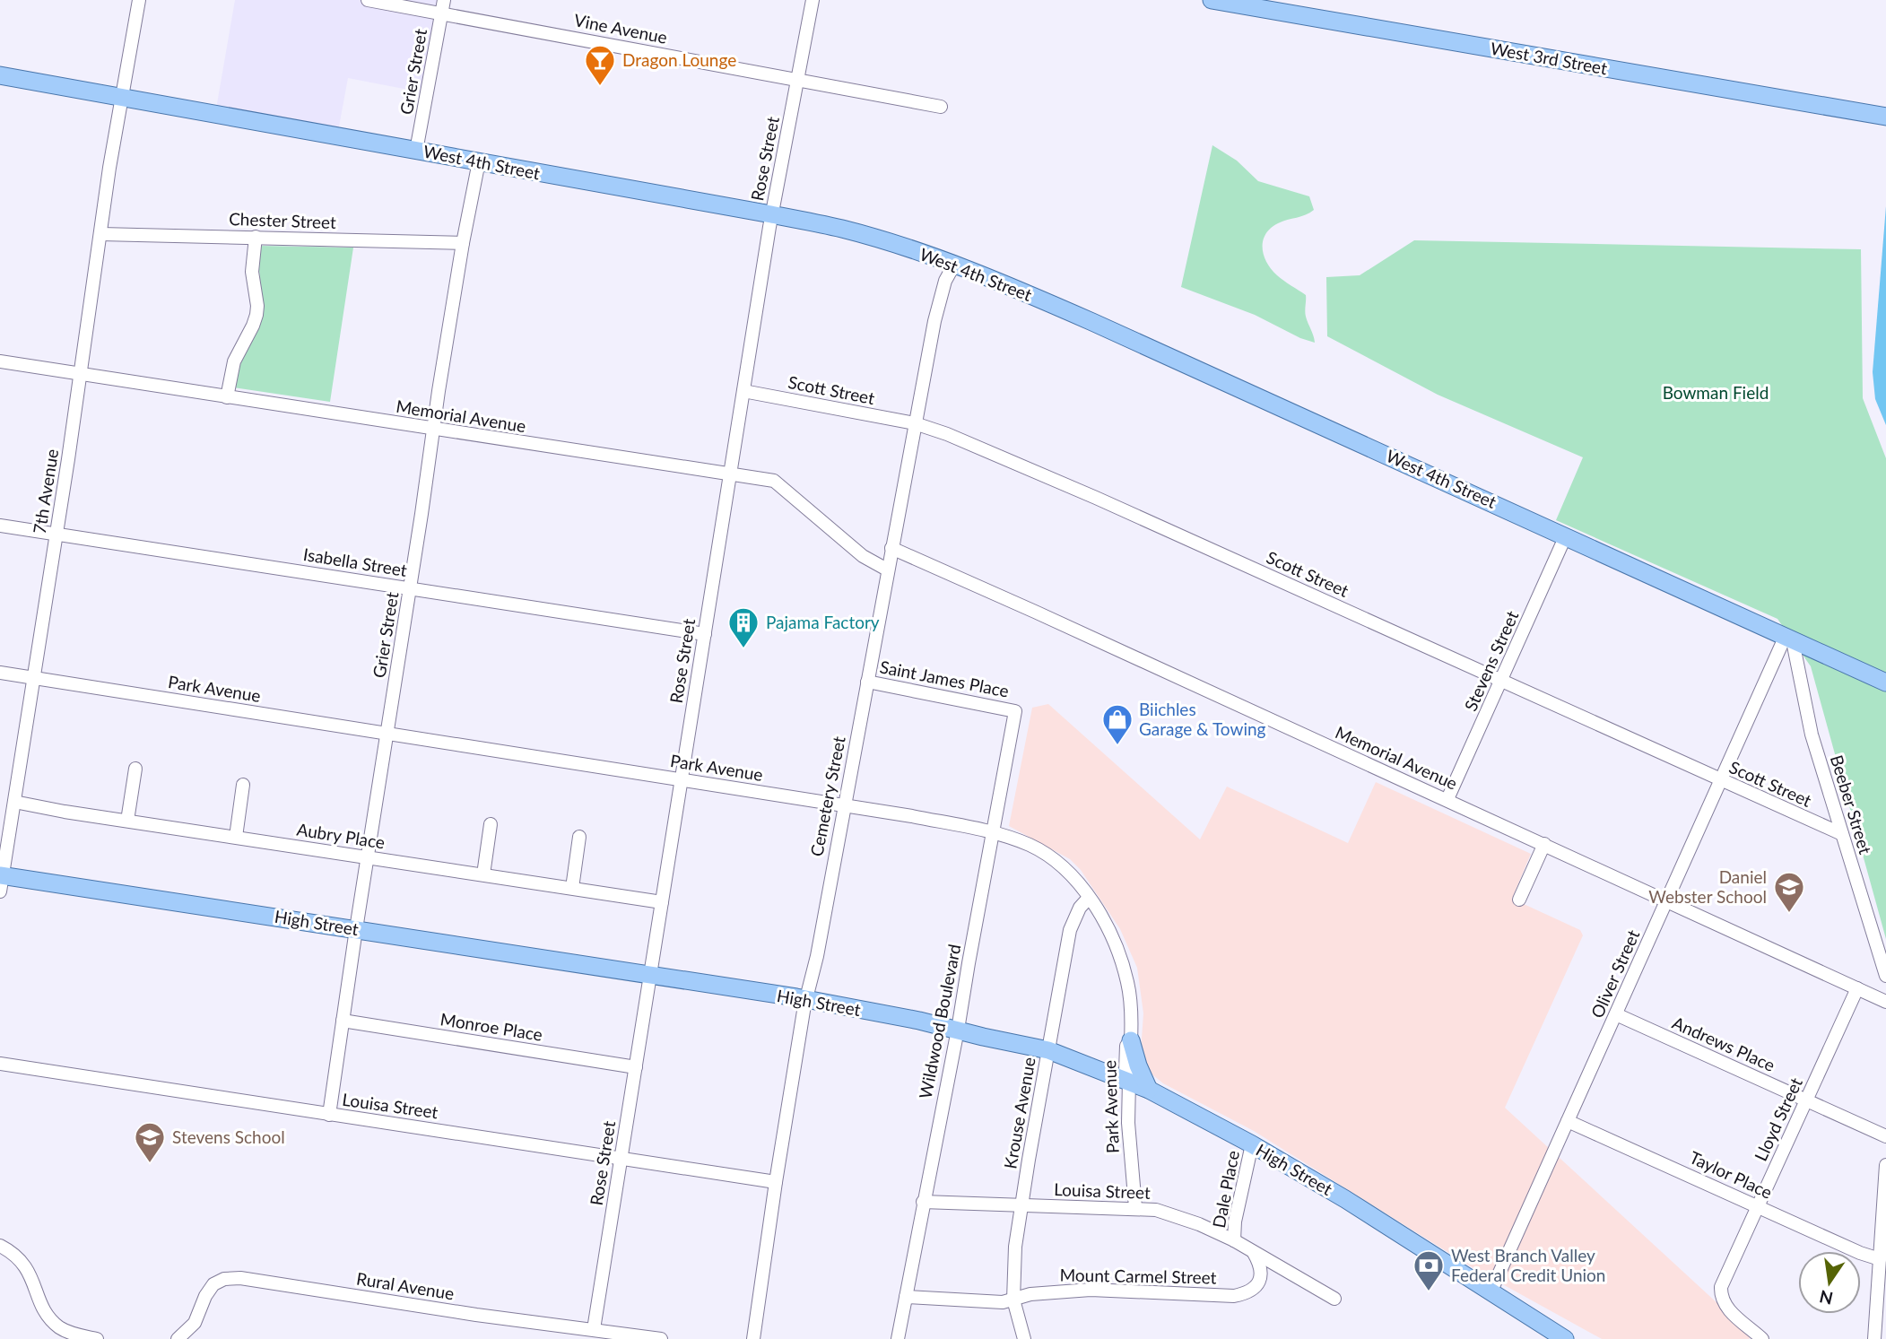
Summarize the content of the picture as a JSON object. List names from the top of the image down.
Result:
{
  "streets": {
    "main road": ["West 3rd Street", "West 4th Street", "High Street"],
    "street": [
      "Vine Avenue",
      "Grier Street",
      "Rose Street",
      "Chester Street",
      "Scott Street",
      "Memorial Avenue",
      "7th Avenue",
      "Isabella Street",
      "Stevens Street",
      "Saint James Place",
      "Park Avenue",
      "Cemetery Street",
      "Beeber Street",
      "Aubry Place",
      "Oliver Street",
      "Wildwood Boulevard",
      "Monroe Place",
      "Andrews Place",
      "Louisa Street",
      "Krouse Avenue",
      "Lloyd Street",
      "Taylor Place",
      "Dale Place",
      "Mount Carmel Street",
      "Rural Avenue"
    ]
  },
  "crossings": [
    ["Vine Avenue", "Grier Street"],
    ["Vine Avenue", "Rose Street"],
    ["Grier Street", "West 4th Street"],
    ["Grier Street", "Chester Street"],
    ["Grier Street", "Memorial Avenue"],
    ["Grier Street", "Isabella Street"],
    ["Grier Street", "Park Avenue"],
    ["Grier Street", "Aubry Place"],
    ["Grier Street", "High Street"],
    ["Grier Street", "Monroe Place"],
    ["Grier Street", "Louisa Street"],
    ["Rose Street", "West 4th Street"],
    ["Rose Street", "Scott Street"],
    ["Rose Street", "Memorial Avenue"],
    ["Rose Street", "Isabella Street"],
    ["Rose Street", "Park Avenue"],
    ["Rose Street", "Aubry Place"],
    ["Rose Street", "High Street"],
    ["Rose Street", "Monroe Place"],
    ["Rose Street", "Louisa Street"],
    ["Rose Street", "Rural Avenue"],
    ["West 4th Street", "7th Avenue"],
    ["West 4th Street", "Stevens Street"],
    ["West 4th Street", "Cemetery Street"],
    ["West 4th Street", "Beeber Street"],
    ["West 4th Street", "Oliver Street"],
    ["Chester Street", "7th Avenue"],
    ["Scott Street", "Stevens Street"],
    ["Scott Street", "Cemetery Street"],
    ["Scott Street", "Beeber Street"],
    ["Scott Street", "Oliver Street"],
    ["Memorial Avenue", "7th Avenue"],
    ["Memorial Avenue", "Stevens Street"],
    ["Memorial Avenue", "Cemetery Street"],
    ["Memorial Avenue", "Oliver Street"],
    ["Memorial Avenue", "Lloyd Street"],
    ["7th Avenue", "Isabella Street"],
    ["7th Avenue", "Park Avenue"],
    ["7th Avenue", "Aubry Place"],
    ["7th Avenue", "High Street"],
    ["Saint James Place", "Cemetery Street"],
    ["Saint James Place", "Wildwood Boulevard"],
    ["Park Avenue", "Cemetery Street"],
    ["Park Avenue", "High Street"],
    ["Park Avenue", "Wildwood Boulevard"],
    ["Park Avenue", "Louisa Street"],
    ["Park Avenue", "Krouse Avenue"],
    ["Cemetery Street", "High Street"],
    ["Cemetery Street", "Louisa Street"],
    ["Beeber Street", "Oliver Street"],
    ["High Street", "Oliver Street"],
    ["High Street", "Wildwood Boulevard"],
    ["High Street", "Krouse Avenue"],
    ["High Street", "Dale Place"],
    ["Oliver Street", "Andrews Place"],
    ["Oliver Street", "Taylor Place"],
    ["Wildwood Boulevard", "Louisa Street"],
    ["Wildwood Boulevard", "Mount Carmel Street"],
    ["Andrews Place", "Lloyd Street"],
    ["Louisa Street", "Krouse Avenue"],
    ["Louisa Street", "Dale Place"],
    ["Louisa Street", "Mount Carmel Street"],
    ["Krouse Avenue", "Mount Carmel Street"],
    ["Lloyd Street", "Taylor Place"]
  ],
  "parks": ["Bowman Field"],
  "places": {
    "bar": ["Dragon Lounge"],
    "building": ["Pajama Factory"],
    "shop": ["Biichles Garage & Towing"],
    "school or university": ["Daniel Webster School", "Stevens School"],
    "bank": ["West Branch Valley Federal Credit Union"]
  },
  "north": "bottom"
}
